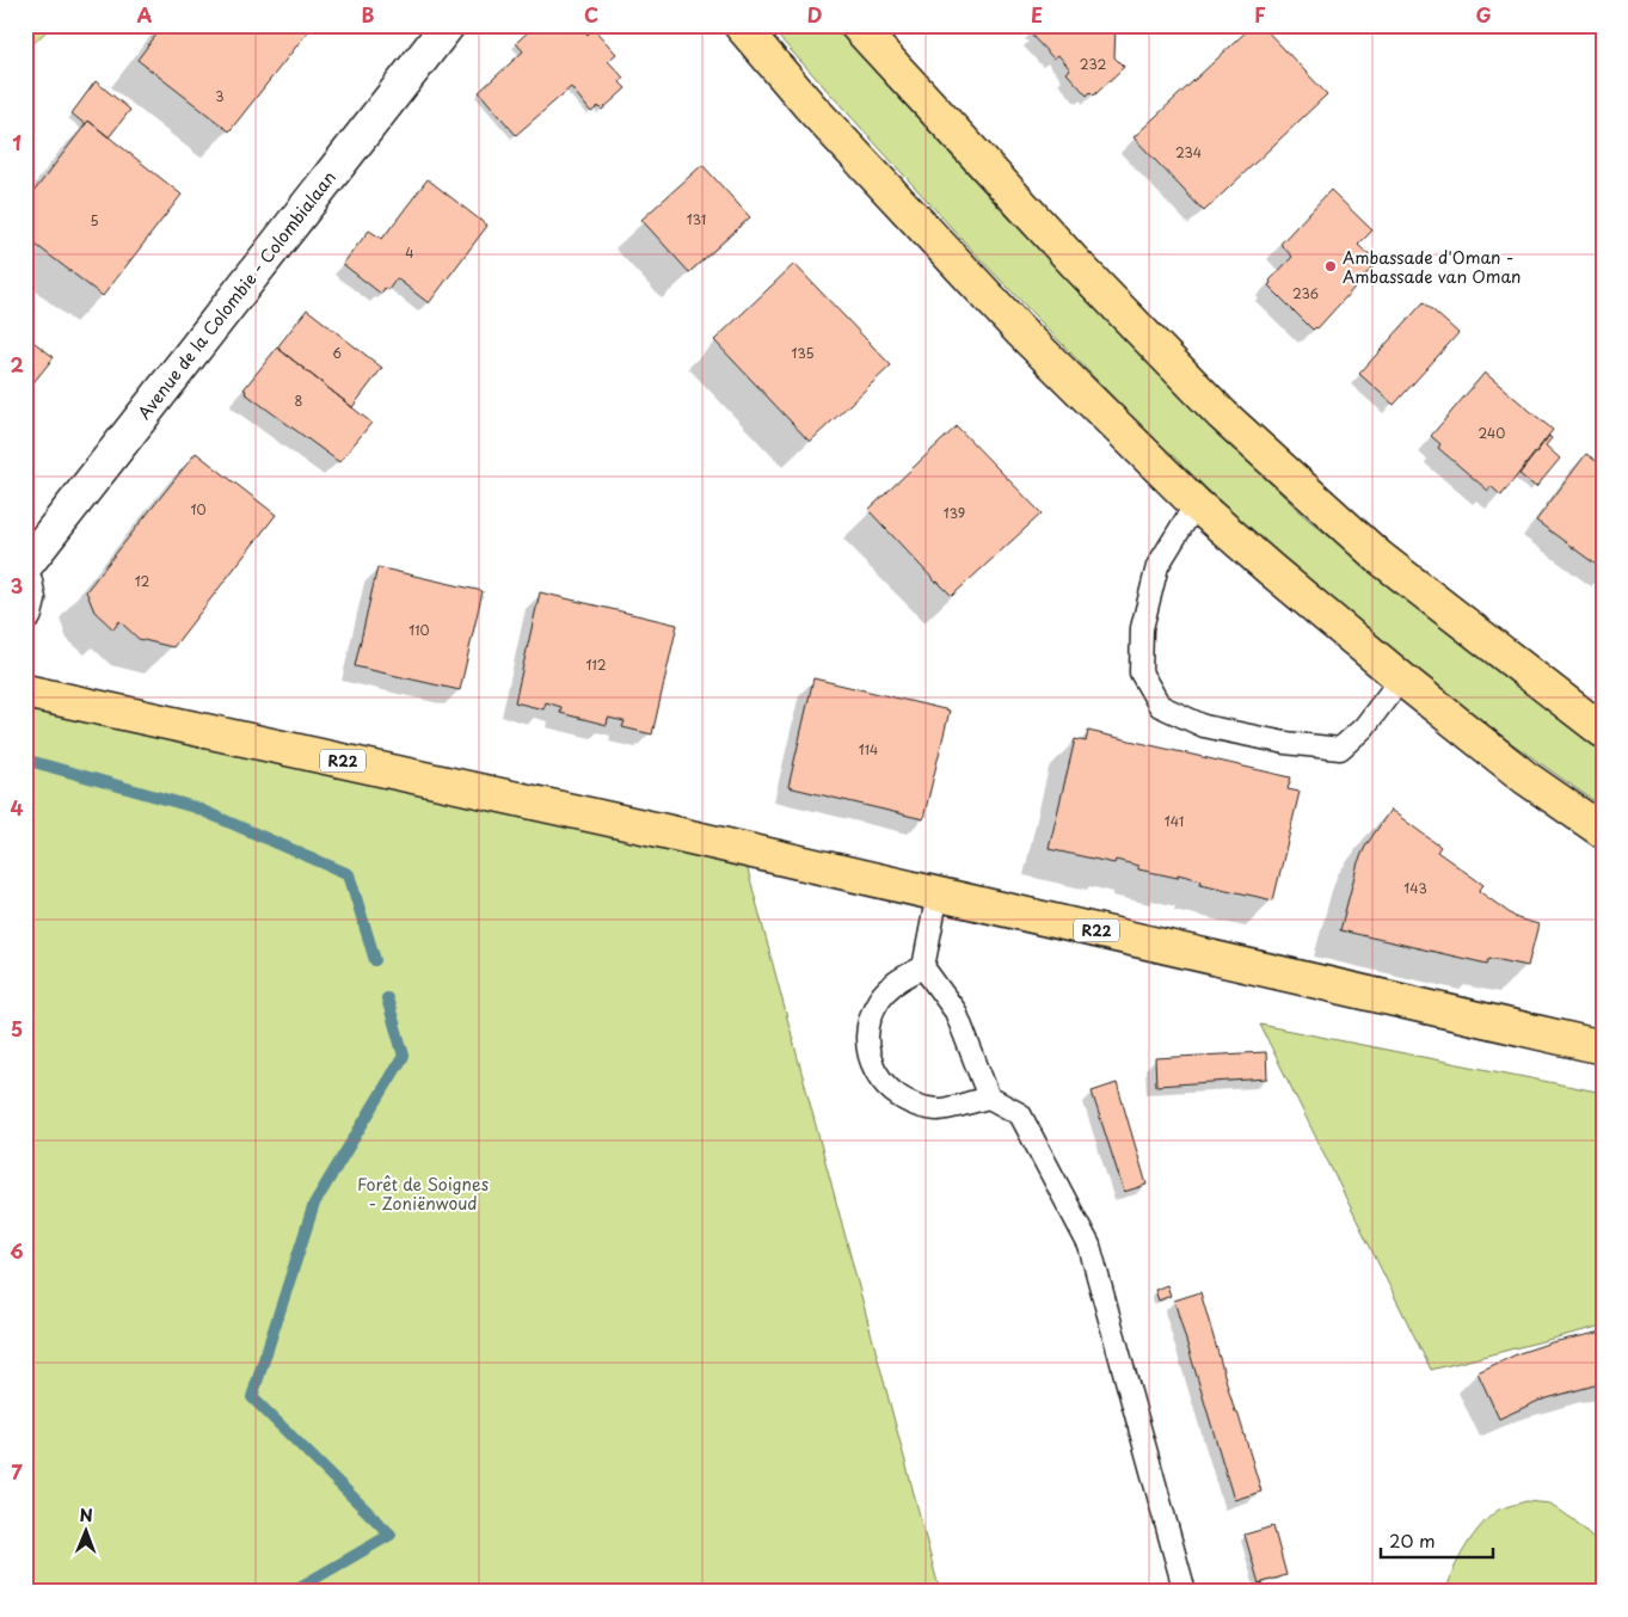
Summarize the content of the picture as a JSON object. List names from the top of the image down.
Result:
{
  "streets": {
    "main road": ["R22"],
    "street": ["Avenue de la Colombie - Colombialaan"]
  },
  "parks": ["Forêt de Soignes - Zoniënwoud"],
  "places": ["Ambassade d'Oman - Ambassade van Oman"],
  "house_numbers": [
    "232",
    "3",
    "234",
    "131",
    "5",
    "4",
    "236",
    "6",
    "135",
    "8",
    "240",
    "10",
    "139",
    "12",
    "110",
    "112",
    "114",
    "141",
    "143"
  ],
  "scale_bar": "20 m",
  "north": "top",
  "grid": {
    "columns": [
      "A",
      "B",
      "C",
      "D",
      "E",
      "F",
      "G"
    ],
    "rows": [
      "1",
      "2",
      "3",
      "4",
      "5",
      "6",
      "7"
    ]
  }
}
